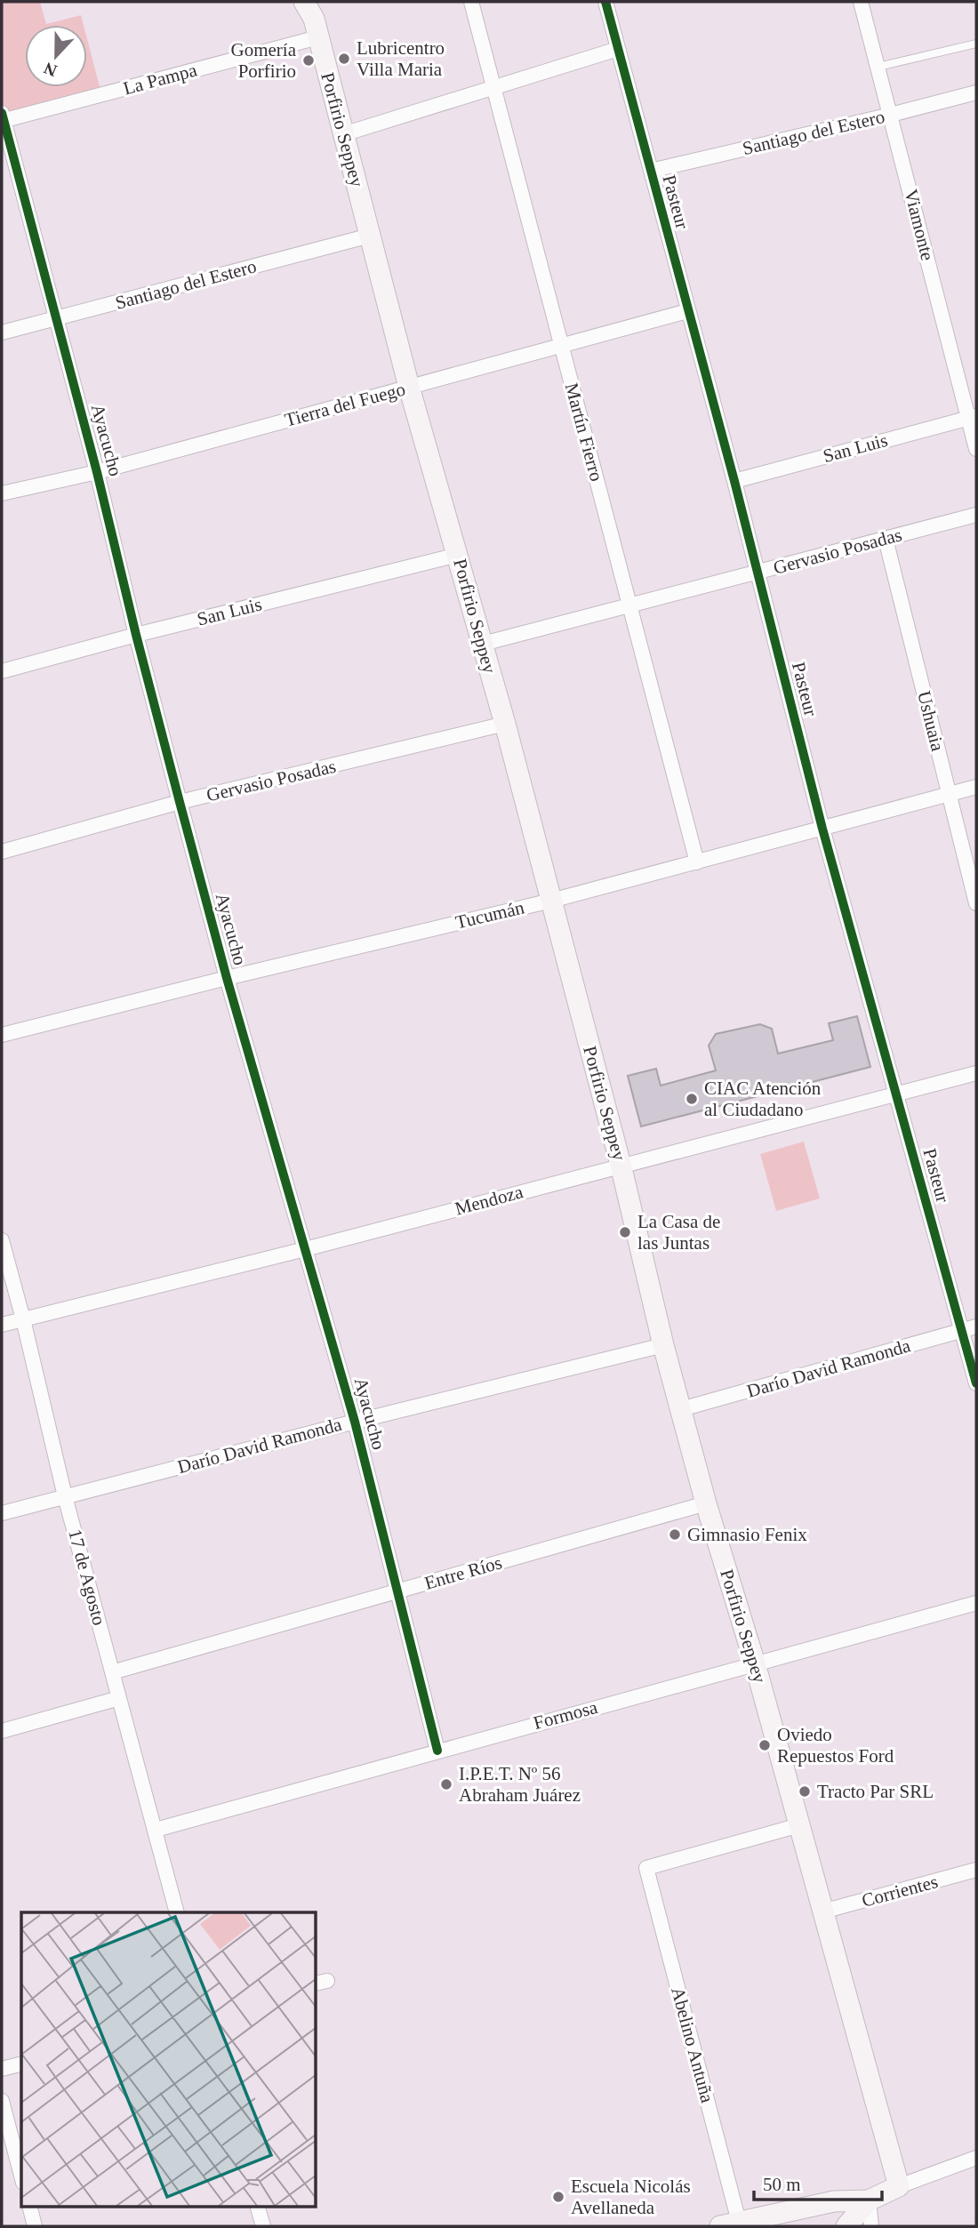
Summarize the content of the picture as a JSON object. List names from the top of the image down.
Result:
{
  "streets": {
    "main road": ["Porfirio Seppey"],
    "street": [
      "La Pampa",
      "Santiago del Estero",
      "Pasteur",
      "Viamonte",
      "Tierra del Fuego",
      "Martín Fierro",
      "Ayacucho",
      "San Luis",
      "Gervasio Posadas",
      "Ushuaia",
      "Tucumán",
      "Mendoza",
      "Darío David Ramonda",
      "Entre Ríos",
      "17 de Agosto",
      "Formosa",
      "Corrientes",
      "Abelino Antuña"
    ]
  },
  "crossings": [
    ["La Pampa", "Porfirio Seppey"],
    ["La Pampa", "Ayacucho"],
    ["Porfirio Seppey", "Santiago del Estero"],
    ["Porfirio Seppey", "Tierra del Fuego"],
    ["Porfirio Seppey", "San Luis"],
    ["Porfirio Seppey", "Gervasio Posadas"],
    ["Porfirio Seppey", "Tucumán"],
    ["Porfirio Seppey", "Mendoza"],
    ["Porfirio Seppey", "Darío David Ramonda"],
    ["Porfirio Seppey", "Entre Ríos"],
    ["Porfirio Seppey", "Formosa"],
    ["Porfirio Seppey", "Corrientes"],
    ["Porfirio Seppey", "Abelino Antuña"],
    ["Santiago del Estero", "Pasteur"],
    ["Santiago del Estero", "Viamonte"],
    ["Santiago del Estero", "Ayacucho"],
    ["Pasteur", "Tierra del Fuego"],
    ["Pasteur", "San Luis"],
    ["Pasteur", "Gervasio Posadas"],
    ["Pasteur", "Tucumán"],
    ["Pasteur", "Mendoza"],
    ["Pasteur", "Darío David Ramonda"],
    ["Viamonte", "San Luis"],
    ["Tierra del Fuego", "Martín Fierro"],
    ["Tierra del Fuego", "Ayacucho"],
    ["Martín Fierro", "Gervasio Posadas"],
    ["Martín Fierro", "Tucumán"],
    ["Ayacucho", "San Luis"],
    ["Ayacucho", "Gervasio Posadas"],
    ["Ayacucho", "Tucumán"],
    ["Ayacucho", "Mendoza"],
    ["Ayacucho", "Darío David Ramonda"],
    ["Ayacucho", "Entre Ríos"],
    ["Ayacucho", "Formosa"],
    ["Gervasio Posadas", "Ushuaia"],
    ["Ushuaia", "Tucumán"],
    ["Mendoza", "17 de Agosto"],
    ["Darío David Ramonda", "17 de Agosto"],
    ["Entre Ríos", "17 de Agosto"],
    ["17 de Agosto", "Formosa"]
  ],
  "places": [
    "Lubricentro Villa Maria",
    "Gomería Porfirio",
    "CIAC Atención al Ciudadano",
    "La Casa de las Juntas",
    "Gimnasio Fenix",
    "Oviedo Repuestos Ford",
    "I.P.E.T. Nº 56 Abraham Juárez",
    "Tracto Par SRL",
    "Escuela Nicolás Avellaneda"
  ],
  "scale_bar": "50 m",
  "north": "bottom"
}
